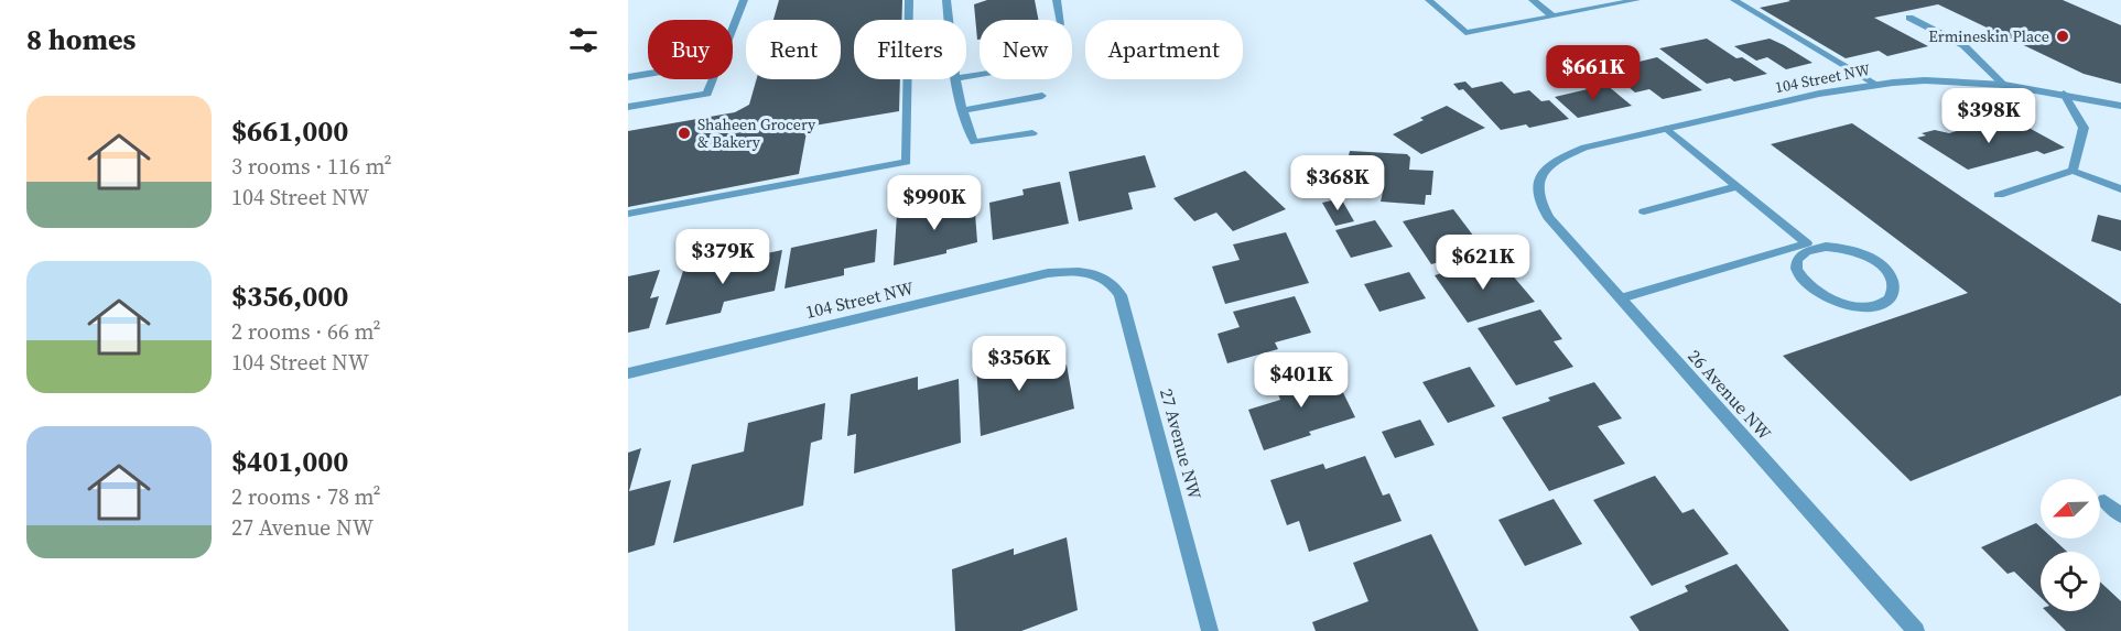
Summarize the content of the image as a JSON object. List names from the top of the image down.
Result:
{
  "streets": {
    "street": ["104 Street NW", "26 Avenue NW", "27 Avenue NW"]
  },
  "crossings": [
    ["104 Street NW", "26 Avenue NW"],
    ["104 Street NW", "27 Avenue NW"]
  ],
  "places": ["Ermineskin Place", "Shaheen Grocery & Bakery"],
  "north": "bottom left",
  "page": {
    "heading": "8 homes",
    "chip": [
      "Buy",
      "Rent",
      "Filters",
      "New",
      "Apartment"
    ],
    "price": [
      "$661K",
      "$398K",
      "$368K",
      "$990K",
      "$379K",
      "$621K",
      "$356K",
      "$401K"
    ],
    "list": [
      {
        "name": "$661,000",
        "note": "3 rooms · 116 m² · 104 Street NW"
      },
      {
        "name": "$356,000",
        "note": "2 rooms · 66 m² · 104 Street NW"
      },
      {
        "name": "$401,000",
        "note": "2 rooms · 78 m² · 27 Avenue NW"
      }
    ]
  }
}
